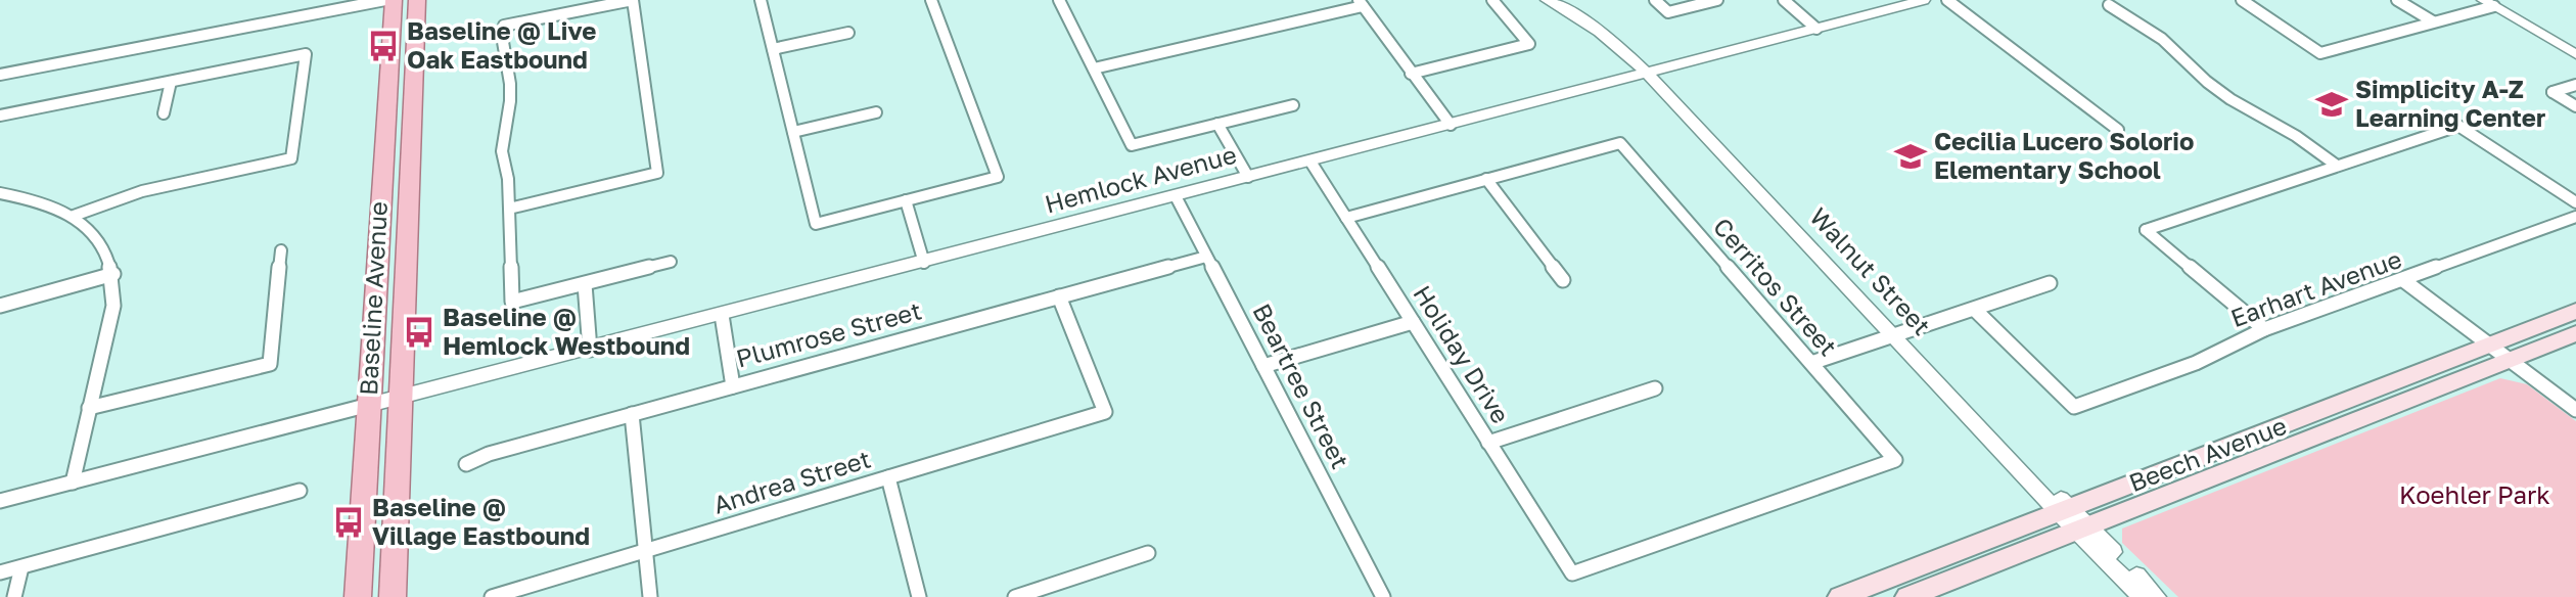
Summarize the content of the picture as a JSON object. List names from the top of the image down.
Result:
{
  "streets": {
    "main road": ["Baseline Avenue", "Beech Avenue"],
    "street": [
      "Hemlock Avenue",
      "Walnut Street",
      "Cerritos Street",
      "Earhart Avenue",
      "Plumrose Street",
      "Holiday Drive",
      "Beartree Street",
      "Andrea Street"
    ]
  },
  "crossings": [
    ["Hemlock Avenue", "Walnut Street"],
    ["Hemlock Avenue", "Baseline Avenue"],
    ["Hemlock Avenue", "Holiday Drive"],
    ["Hemlock Avenue", "Beartree Street"],
    ["Walnut Street", "Beech Avenue"],
    ["Cerritos Street", "Holiday Drive"],
    ["Plumrose Street", "Beartree Street"],
    ["Plumrose Street", "Andrea Street"]
  ],
  "parks": ["Koehler Park"],
  "places": {
    "bus stop": ["Baseline @ Live Oak Eastbound", "Baseline @ Hemlock Westbound", "Baseline @ Village Eastbound"],
    "school or university": ["Simplicity A-Z Learning Center", "Cecilia Lucero Solorio Elementary School"]
  }
}
